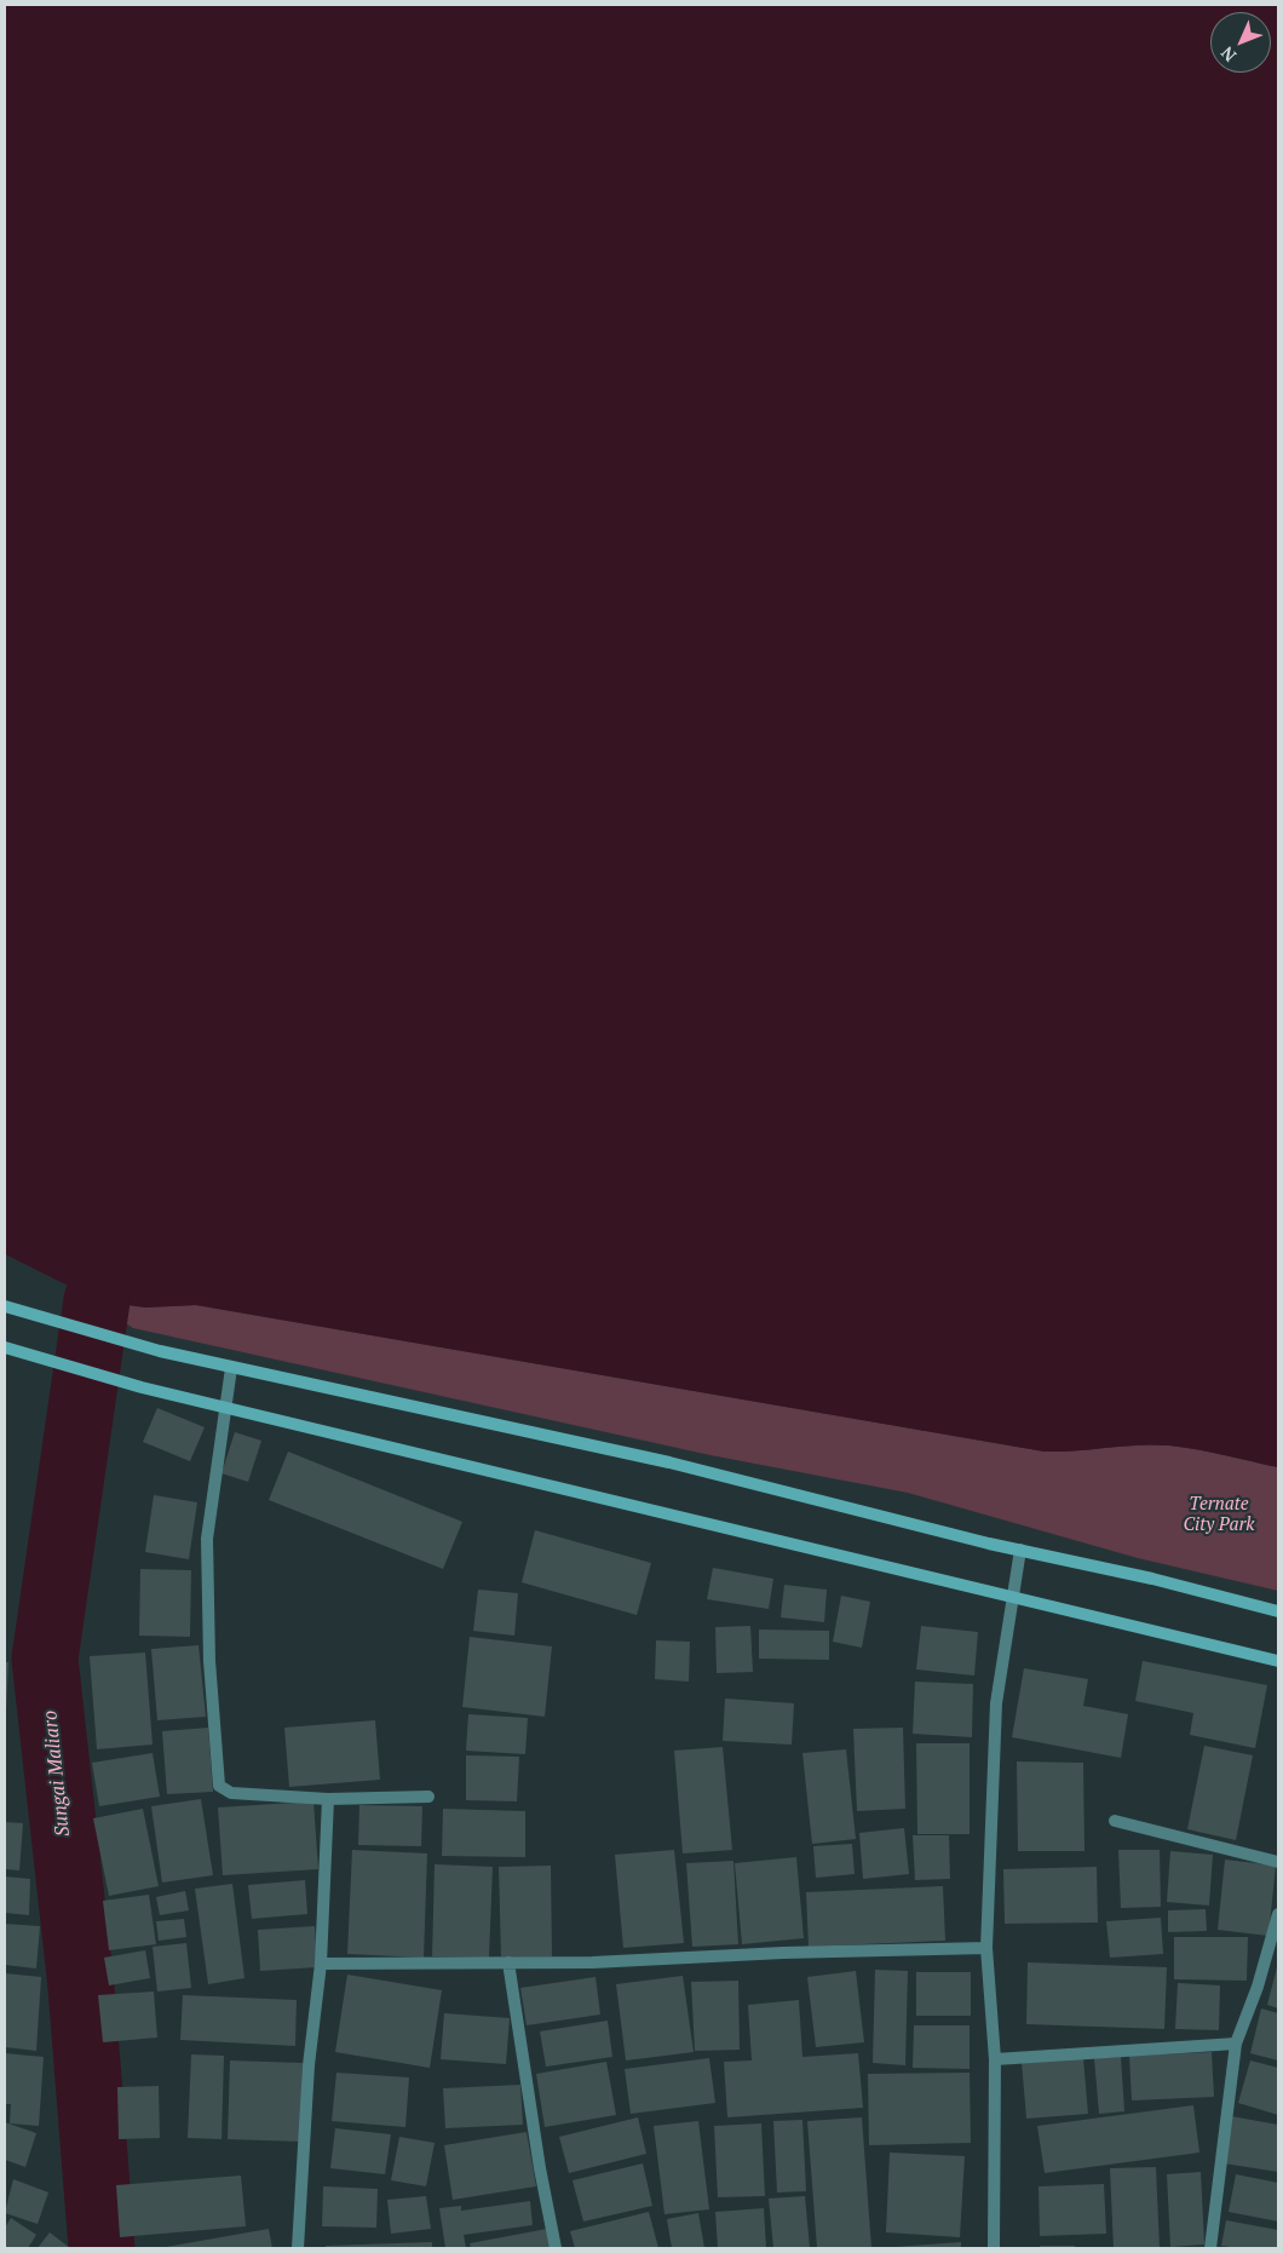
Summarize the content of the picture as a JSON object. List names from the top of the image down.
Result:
{
  "water": ["Sungai Maliaro"],
  "parks": ["Ternate City Park"],
  "north": "bottom left"
}
